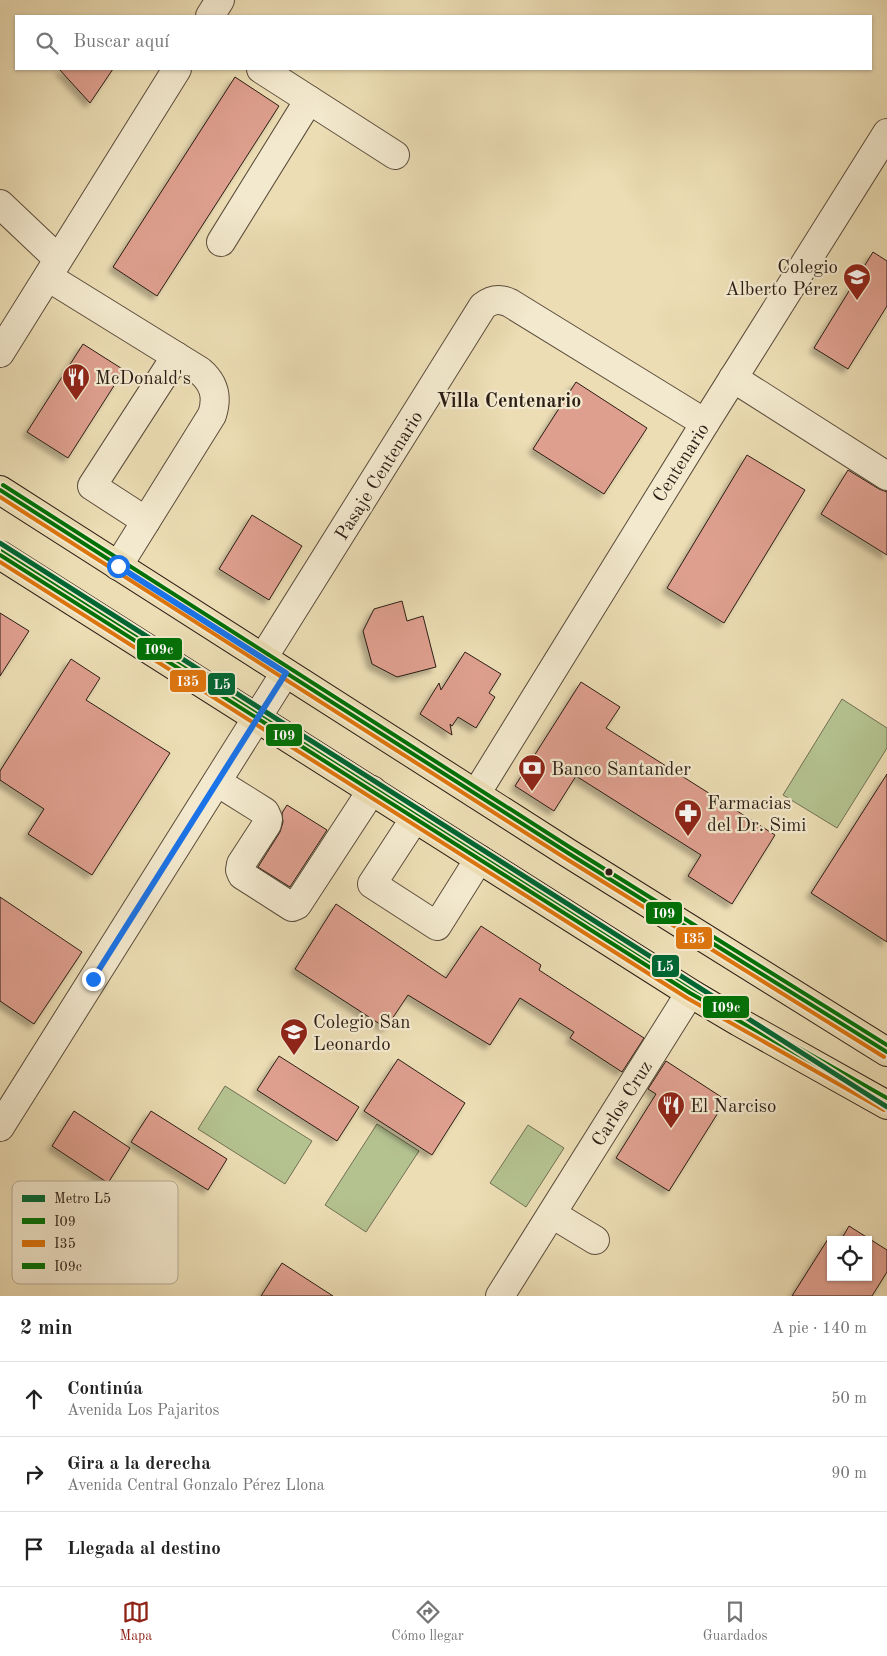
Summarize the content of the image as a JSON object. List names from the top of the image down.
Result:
{
  "streets": {
    "street": ["Centenario", "Pasaje Centenario", "Carlos Cruz"]
  },
  "crossings": [
    ["Centenario", "Pasaje Centenario"]
  ],
  "districts": ["Villa Centenario"],
  "places": {
    "school or university": ["Colegio Alberto Pérez", "Colegio San Leonardo"],
    "restaurant": ["McDonald's", "El Narciso"],
    "bank": ["Banco Santander"],
    "pharmacy": ["Farmacias del Dr. Simi"]
  },
  "lines": [
    "transit line I09c",
    "transit line I09",
    "transit line I35",
    "metro line L5"
  ],
  "legend": [
    "Metro L5",
    "I09",
    "I35",
    "I09c"
  ],
  "page": {
    "search": "Buscar aquí",
    "heading": ["2 min", "A pie · 140 m"],
    "list": [
      ["Continúa", "Avenida Los Pajaritos", "50 m"],
      ["Gira a la derecha", "Avenida Central Gonzalo Pérez Llona", "90 m"],
      "Llegada al destino"
    ],
    "nav": ["Mapa", "Cómo llegar", "Guardados"]
  }
}
